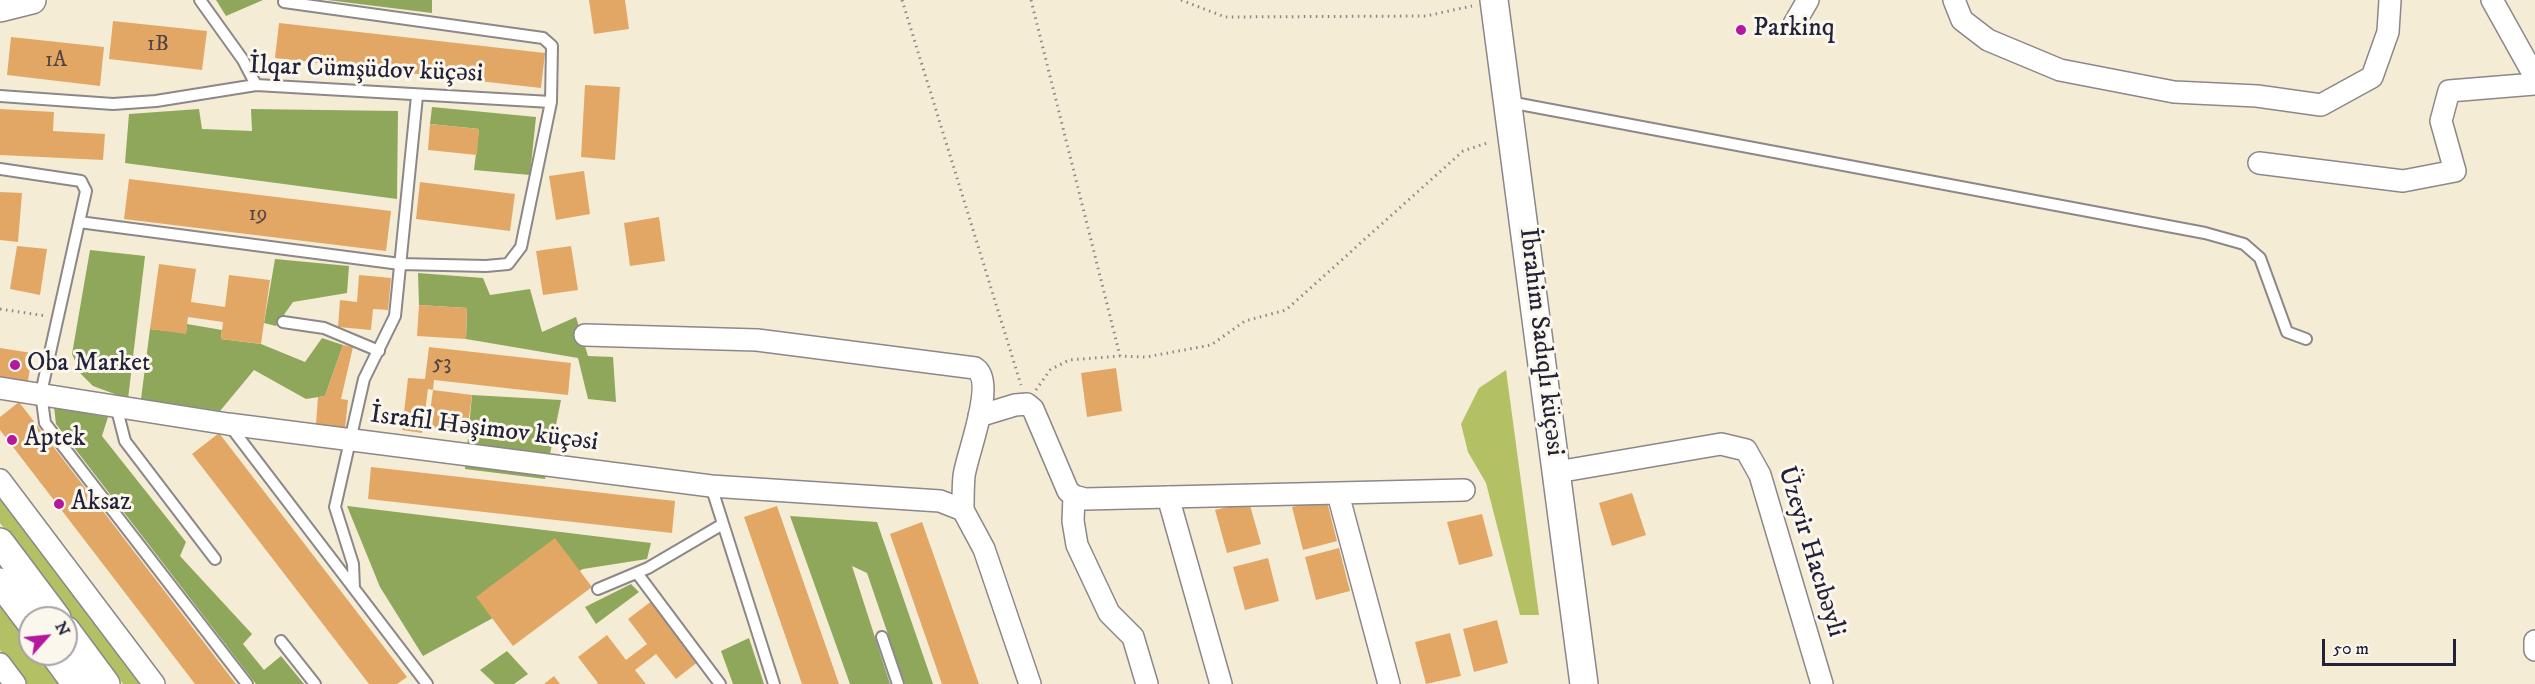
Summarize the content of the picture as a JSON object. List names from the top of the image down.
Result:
{
  "streets": {
    "street": ["İbrahim Sadıqlı küçəsi", "İsrafil Həşimov küçəsi", "Üzeyir Hacıbəyli"],
    "lane": ["İlqar Cümşüdov küçəsi"]
  },
  "crossings": [
    ["İbrahim Sadıqlı küçəsi", "Üzeyir Hacıbəyli"]
  ],
  "places": [
    "Parkinq",
    "Oba Market",
    "Aptek",
    "Aksaz"
  ],
  "house_numbers": [
    "1B",
    "1A",
    "19",
    "53"
  ],
  "scale_bar": "50 m",
  "north": "top right"
}
